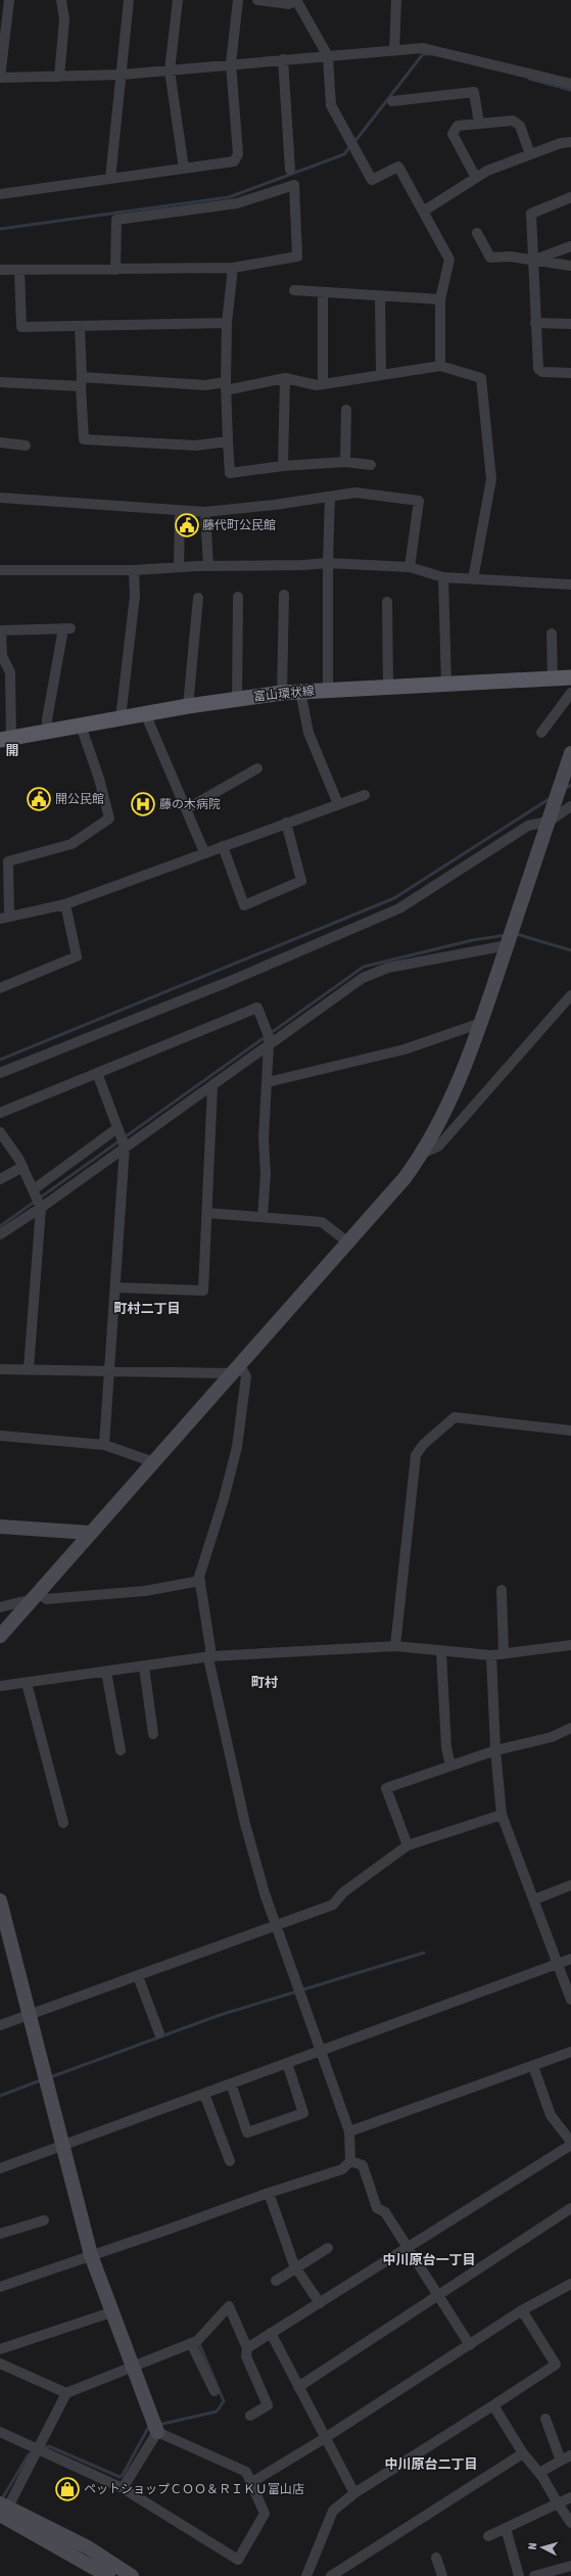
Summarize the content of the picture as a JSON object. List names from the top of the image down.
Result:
{
  "streets": {
    "main road": ["富山環状線"]
  },
  "districts": [
    "開",
    "町村二丁目",
    "町村",
    "中川原台一丁目",
    "中川原台二丁目"
  ],
  "places": {
    "public building": ["藤代町公民館", "開公民館"],
    "hospital": ["藤の木病院"],
    "shop": ["ペットショップＣＯＯ＆ＲＩＫＵ富山店"]
  },
  "north": "left"
}
